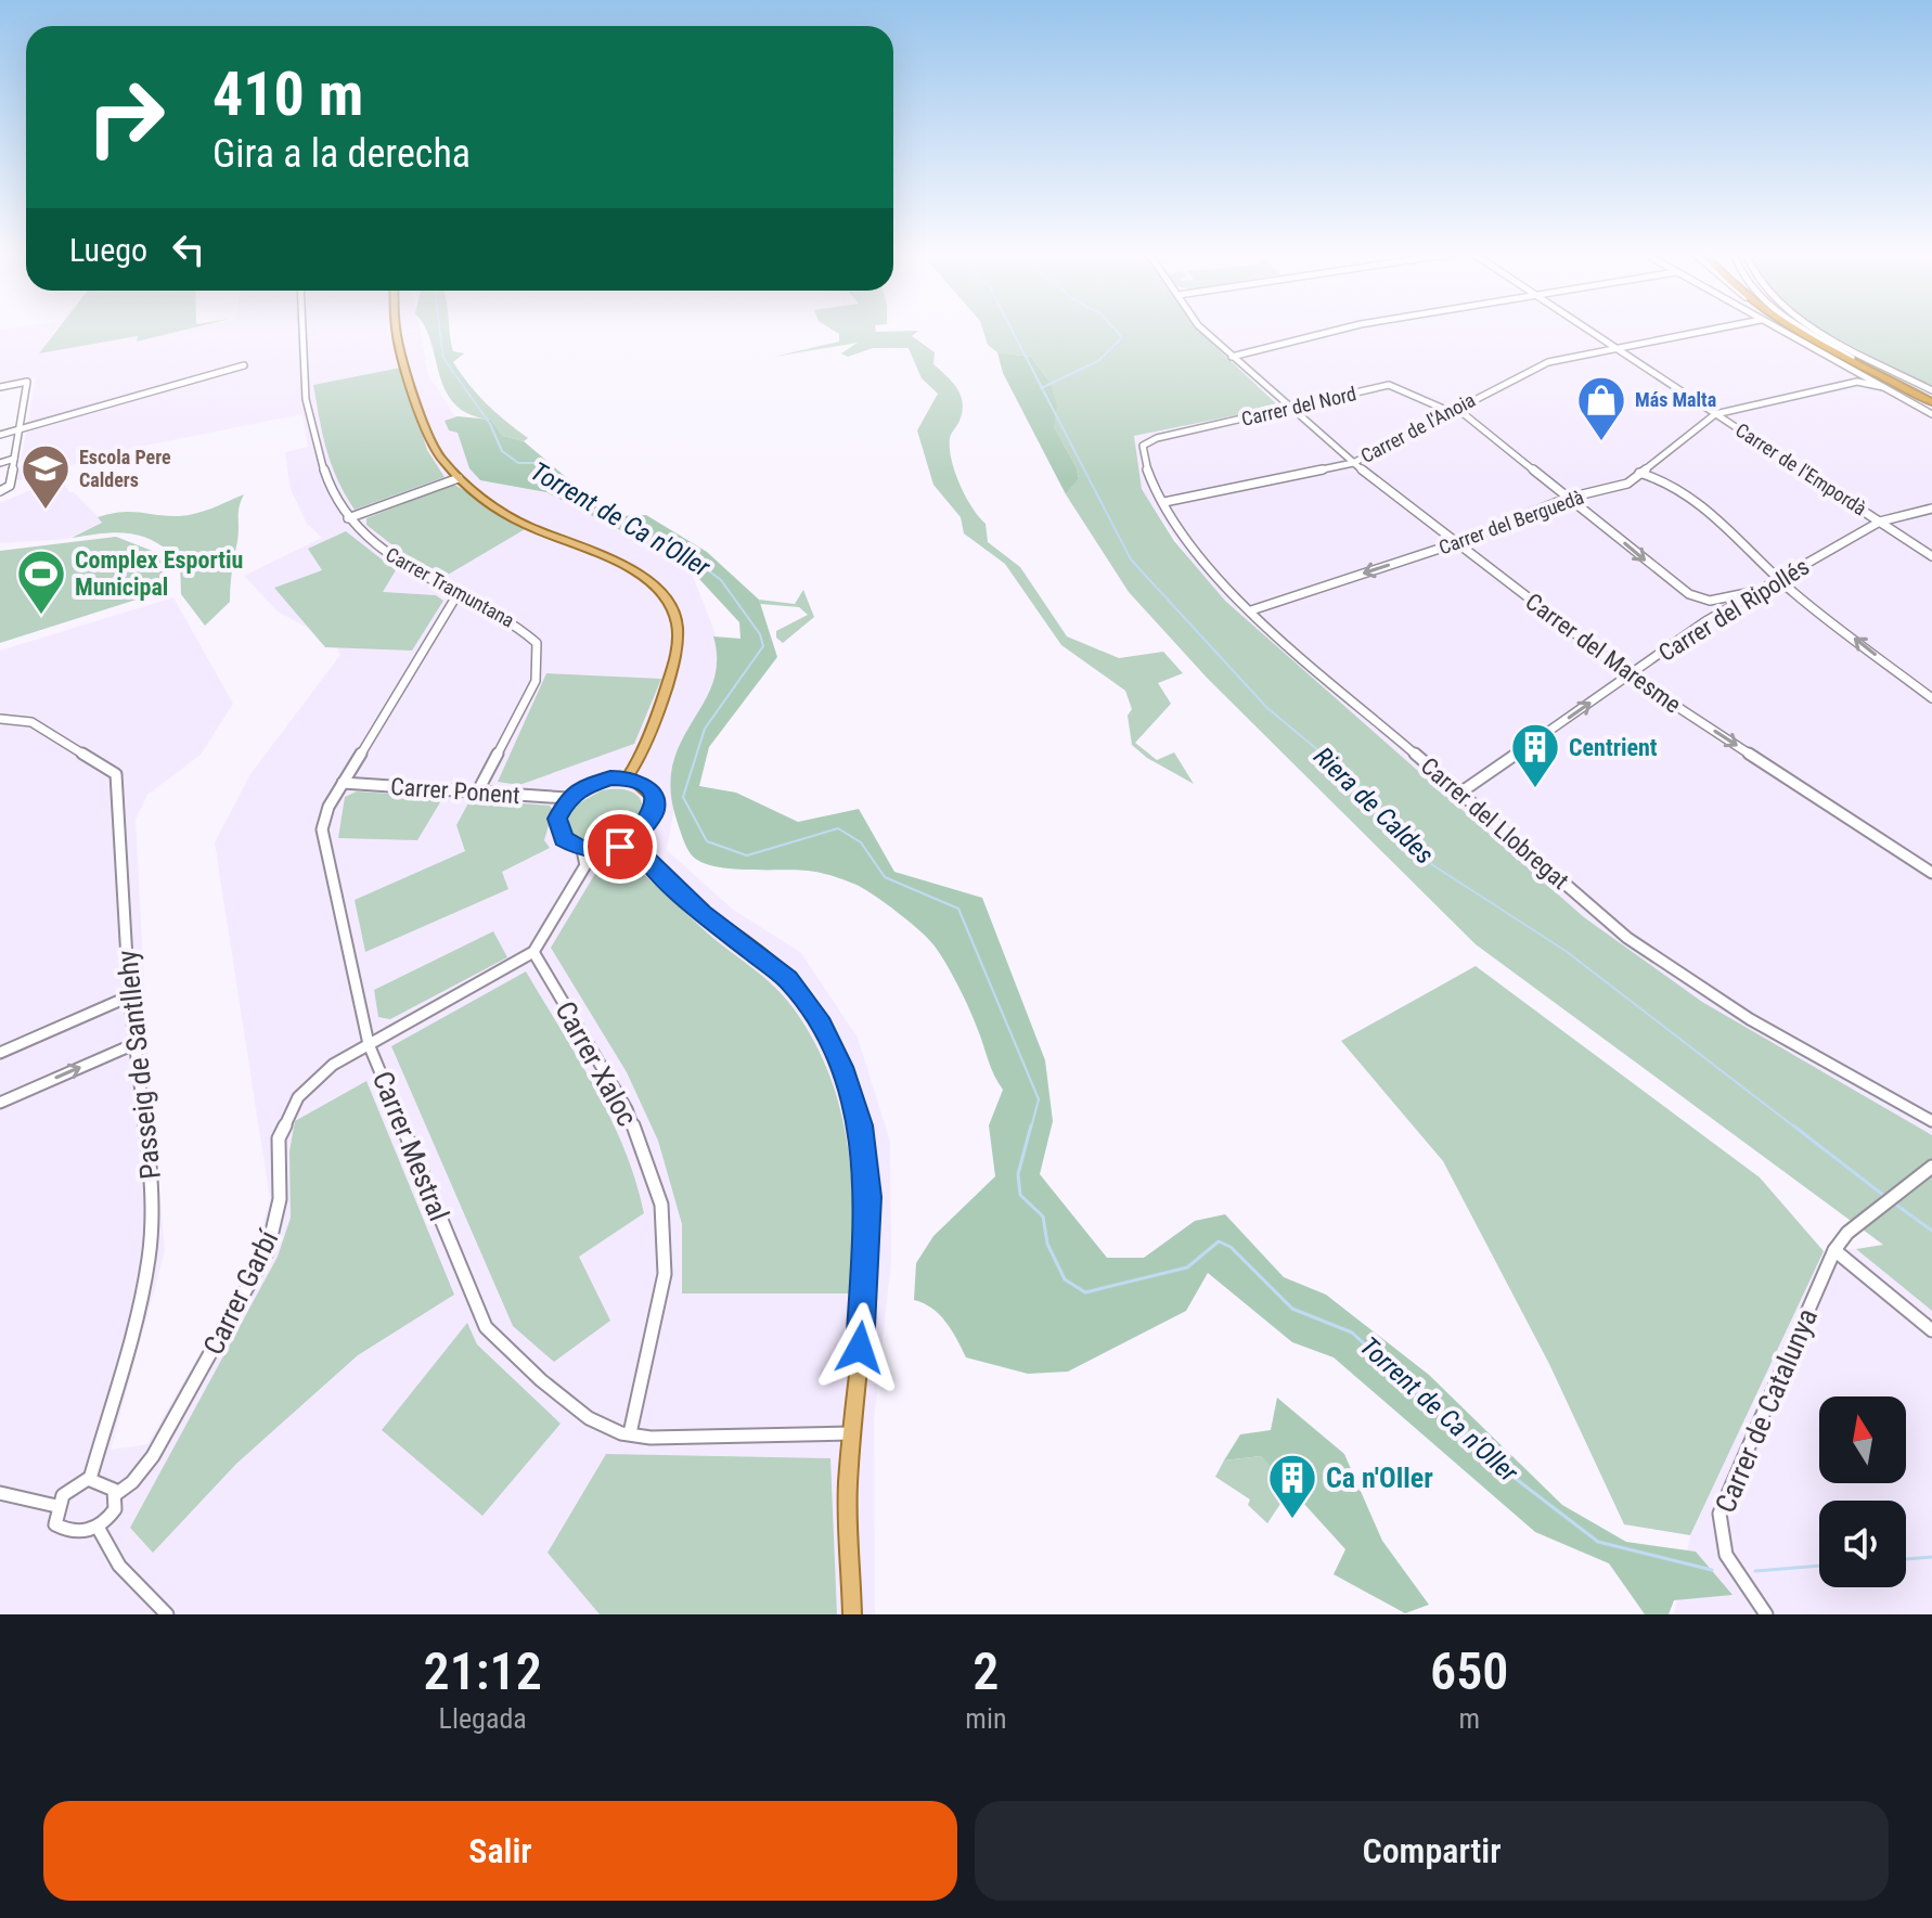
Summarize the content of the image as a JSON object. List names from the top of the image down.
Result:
{
  "streets": {
    "street": [
      "Carrer del Nord",
      "Carrer de l'Anoia",
      "Carrer de l'Empordà",
      "Carrer del Berguedà",
      "Carrer Tramuntana",
      "Carrer del Ripollés",
      "Carrer del Maresme",
      "Carrer Ponent",
      "Carrer del Llobregat",
      "Carrer Xaloc",
      "Passeig de Santllehy",
      "Carrer Mestral",
      "Carrer Garbí",
      "Carrer de Catalunya"
    ]
  },
  "crossings": [
    ["Carrer del Nord", "Carrer de l'Anoia"],
    ["Carrer del Nord", "Carrer del Berguedà"],
    ["Carrer del Nord", "Carrer del Ripollés"],
    ["Carrer del Nord", "Carrer del Maresme"],
    ["Carrer del Nord", "Carrer del Llobregat"],
    ["Carrer de l'Anoia", "Carrer de l'Empordà"],
    ["Carrer de l'Anoia", "Carrer del Maresme"],
    ["Carrer de l'Anoia", "Carrer del Llobregat"],
    ["Carrer de l'Empordà", "Carrer del Berguedà"],
    ["Carrer de l'Empordà", "Carrer del Ripollés"],
    ["Carrer del Berguedà", "Carrer del Maresme"],
    ["Carrer del Berguedà", "Carrer del Llobregat"],
    ["Carrer Tramuntana", "Carrer Ponent"],
    ["Carrer Tramuntana", "Carrer Mestral"],
    ["Carrer del Ripollés", "Carrer del Maresme"],
    ["Carrer del Ripollés", "Carrer del Llobregat"],
    ["Carrer Ponent", "Carrer Mestral"],
    ["Carrer Ponent", "Carrer Garbí"],
    ["Carrer Xaloc", "Carrer Mestral"],
    ["Carrer Xaloc", "Carrer Garbí"],
    ["Passeig de Santllehy", "Carrer Garbí"],
    ["Carrer Mestral", "Carrer Garbí"]
  ],
  "one_way": ["Carrer del Ripollés", "Carrer del Maresme"],
  "water": ["Torrent de Ca n'Oller", "Riera de Caldes"],
  "places": {
    "shop": ["Más Malta"],
    "school or university": ["Escola Pere Calders"],
    "sports": ["Complex Esportiu Municipal"],
    "building": ["Centrient", "Ca n'Oller"]
  },
  "north": "top",
  "page": {
    "turn": ["410 m", "Gira a la derecha"],
    "then": "Luego",
    "eta": [
      "21:12",
      "Llegada",
      "2",
      "min",
      "650",
      "m"
    ],
    "buttons": ["Salir", "Compartir"]
  }
}
